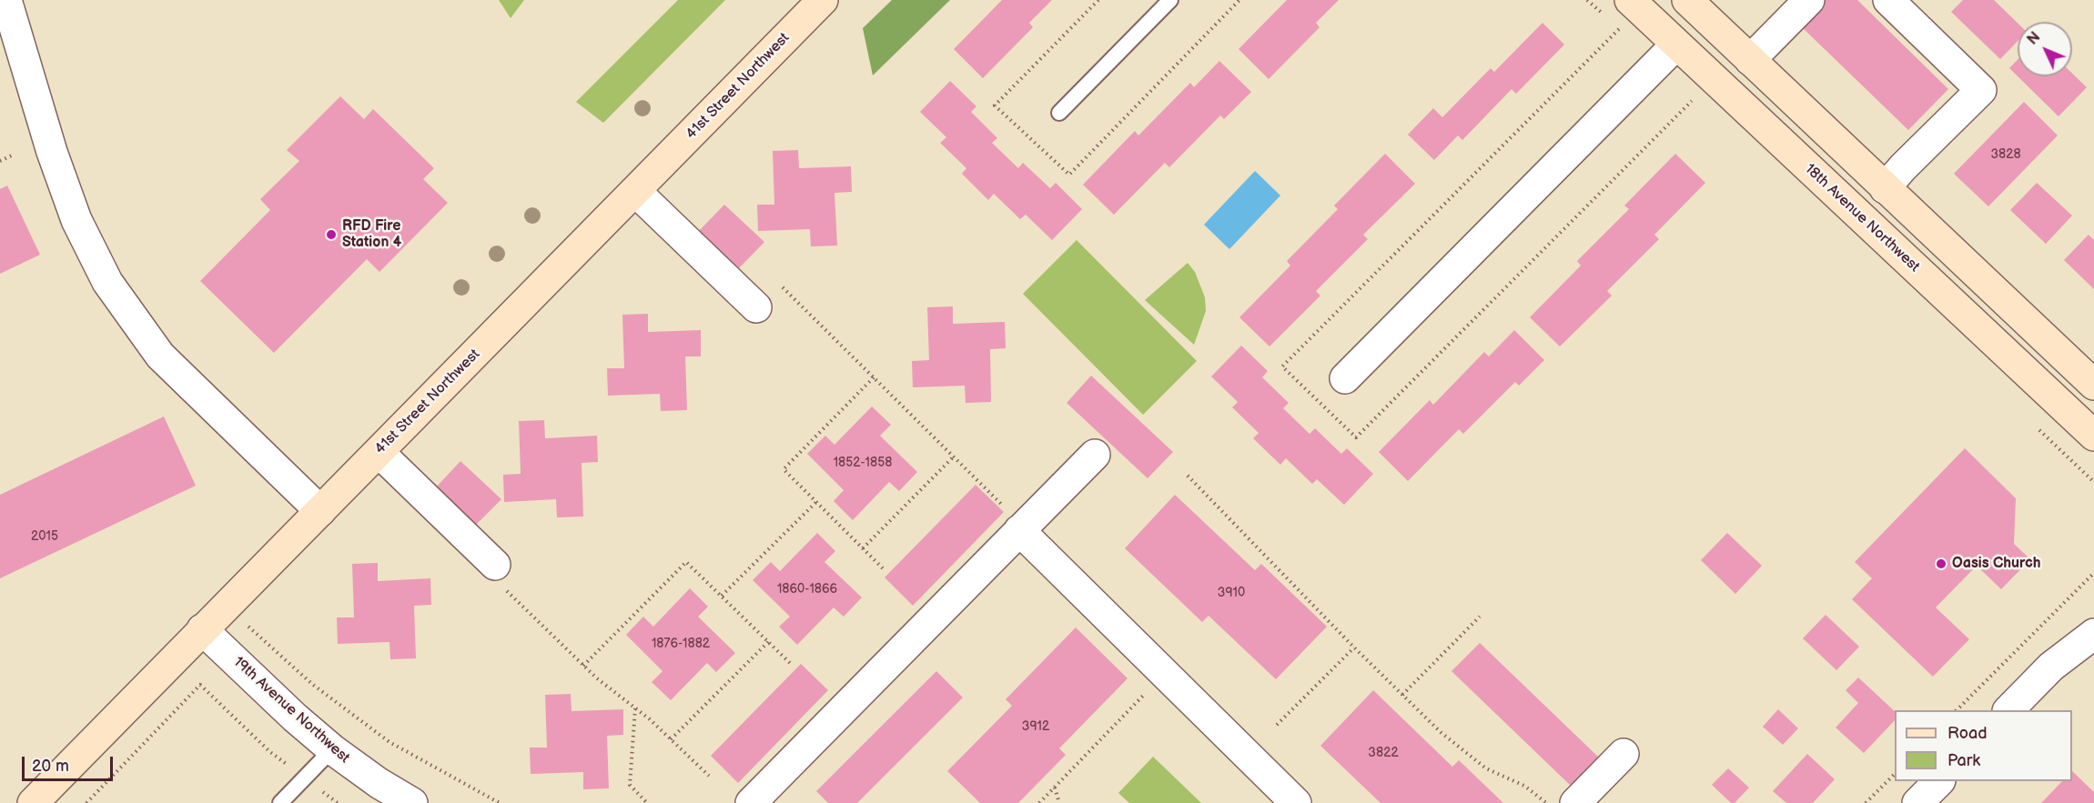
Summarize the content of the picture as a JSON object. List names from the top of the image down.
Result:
{
  "streets": {
    "main road": ["41st Street Northwest", "18th Avenue Northwest"],
    "street": ["19th Avenue Northwest"]
  },
  "crossings": [
    ["41st Street Northwest", "19th Avenue Northwest"]
  ],
  "places": ["RFD Fire Station 4", "Oasis Church"],
  "house_numbers": [
    "3828",
    "1852-1858",
    "2015",
    "1860-1866",
    "3910",
    "1876-1882",
    "3912",
    "3822"
  ],
  "legend": ["Road", "Park"],
  "scale_bar": "20 m",
  "north": "top left"
}
